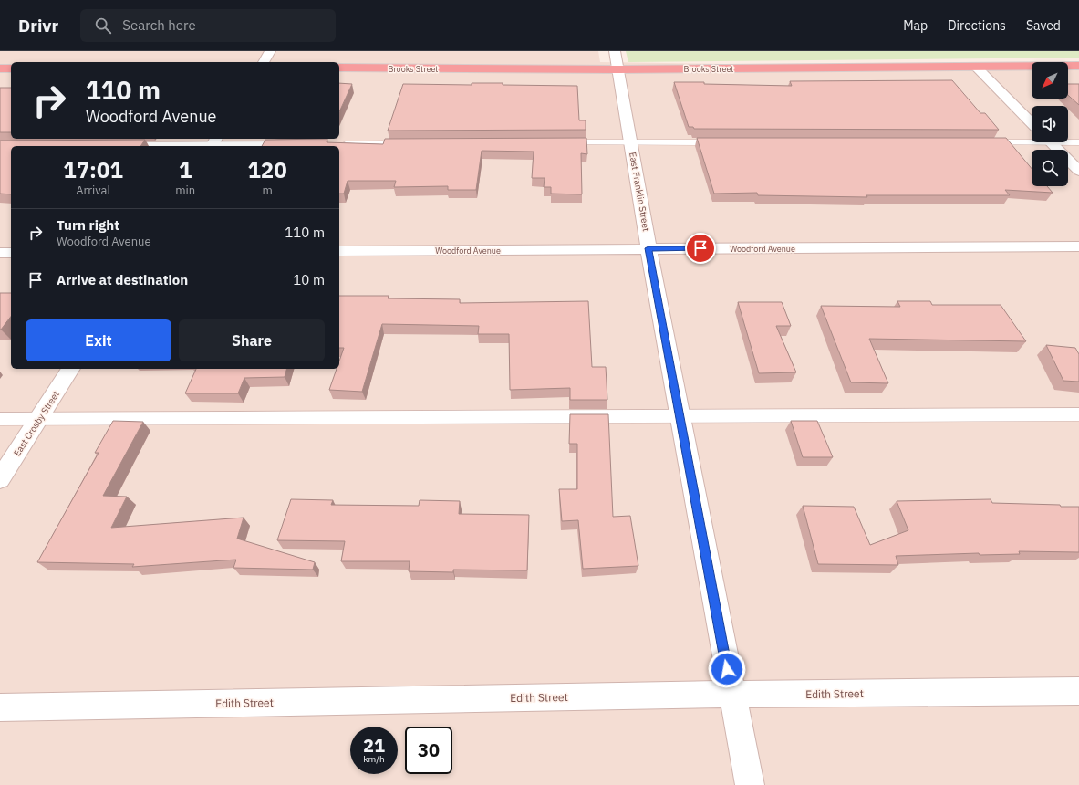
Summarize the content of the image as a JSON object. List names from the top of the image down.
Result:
{
  "streets": {
    "highway": ["Brooks Street"],
    "street": [
      "East Franklin Street",
      "Woodford Avenue",
      "East Crosby Street",
      "Edith Street"
    ]
  },
  "crossings": [
    ["Brooks Street", "East Franklin Street"],
    ["East Franklin Street", "Woodford Avenue"],
    ["East Franklin Street", "Edith Street"]
  ],
  "north": "bottom left",
  "page": {
    "header": "Drivr",
    "search": "Search here",
    "nav": ["Map", "Directions", "Saved"],
    "turn": ["110 m", "Woodford Avenue"],
    "eta": [
      "17:01",
      "Arrival",
      "1",
      "min",
      "120",
      "m"
    ],
    "list": [
      {
        "name": "Turn right",
        "note": "Woodford Avenue",
        "value": "110 m"
      },
      {
        "name": "Arrive at destination",
        "value": "10 m"
      }
    ],
    "buttons": ["Exit", "Share"],
    "speed": "21 km/h",
    "limit": "30"
  }
}
